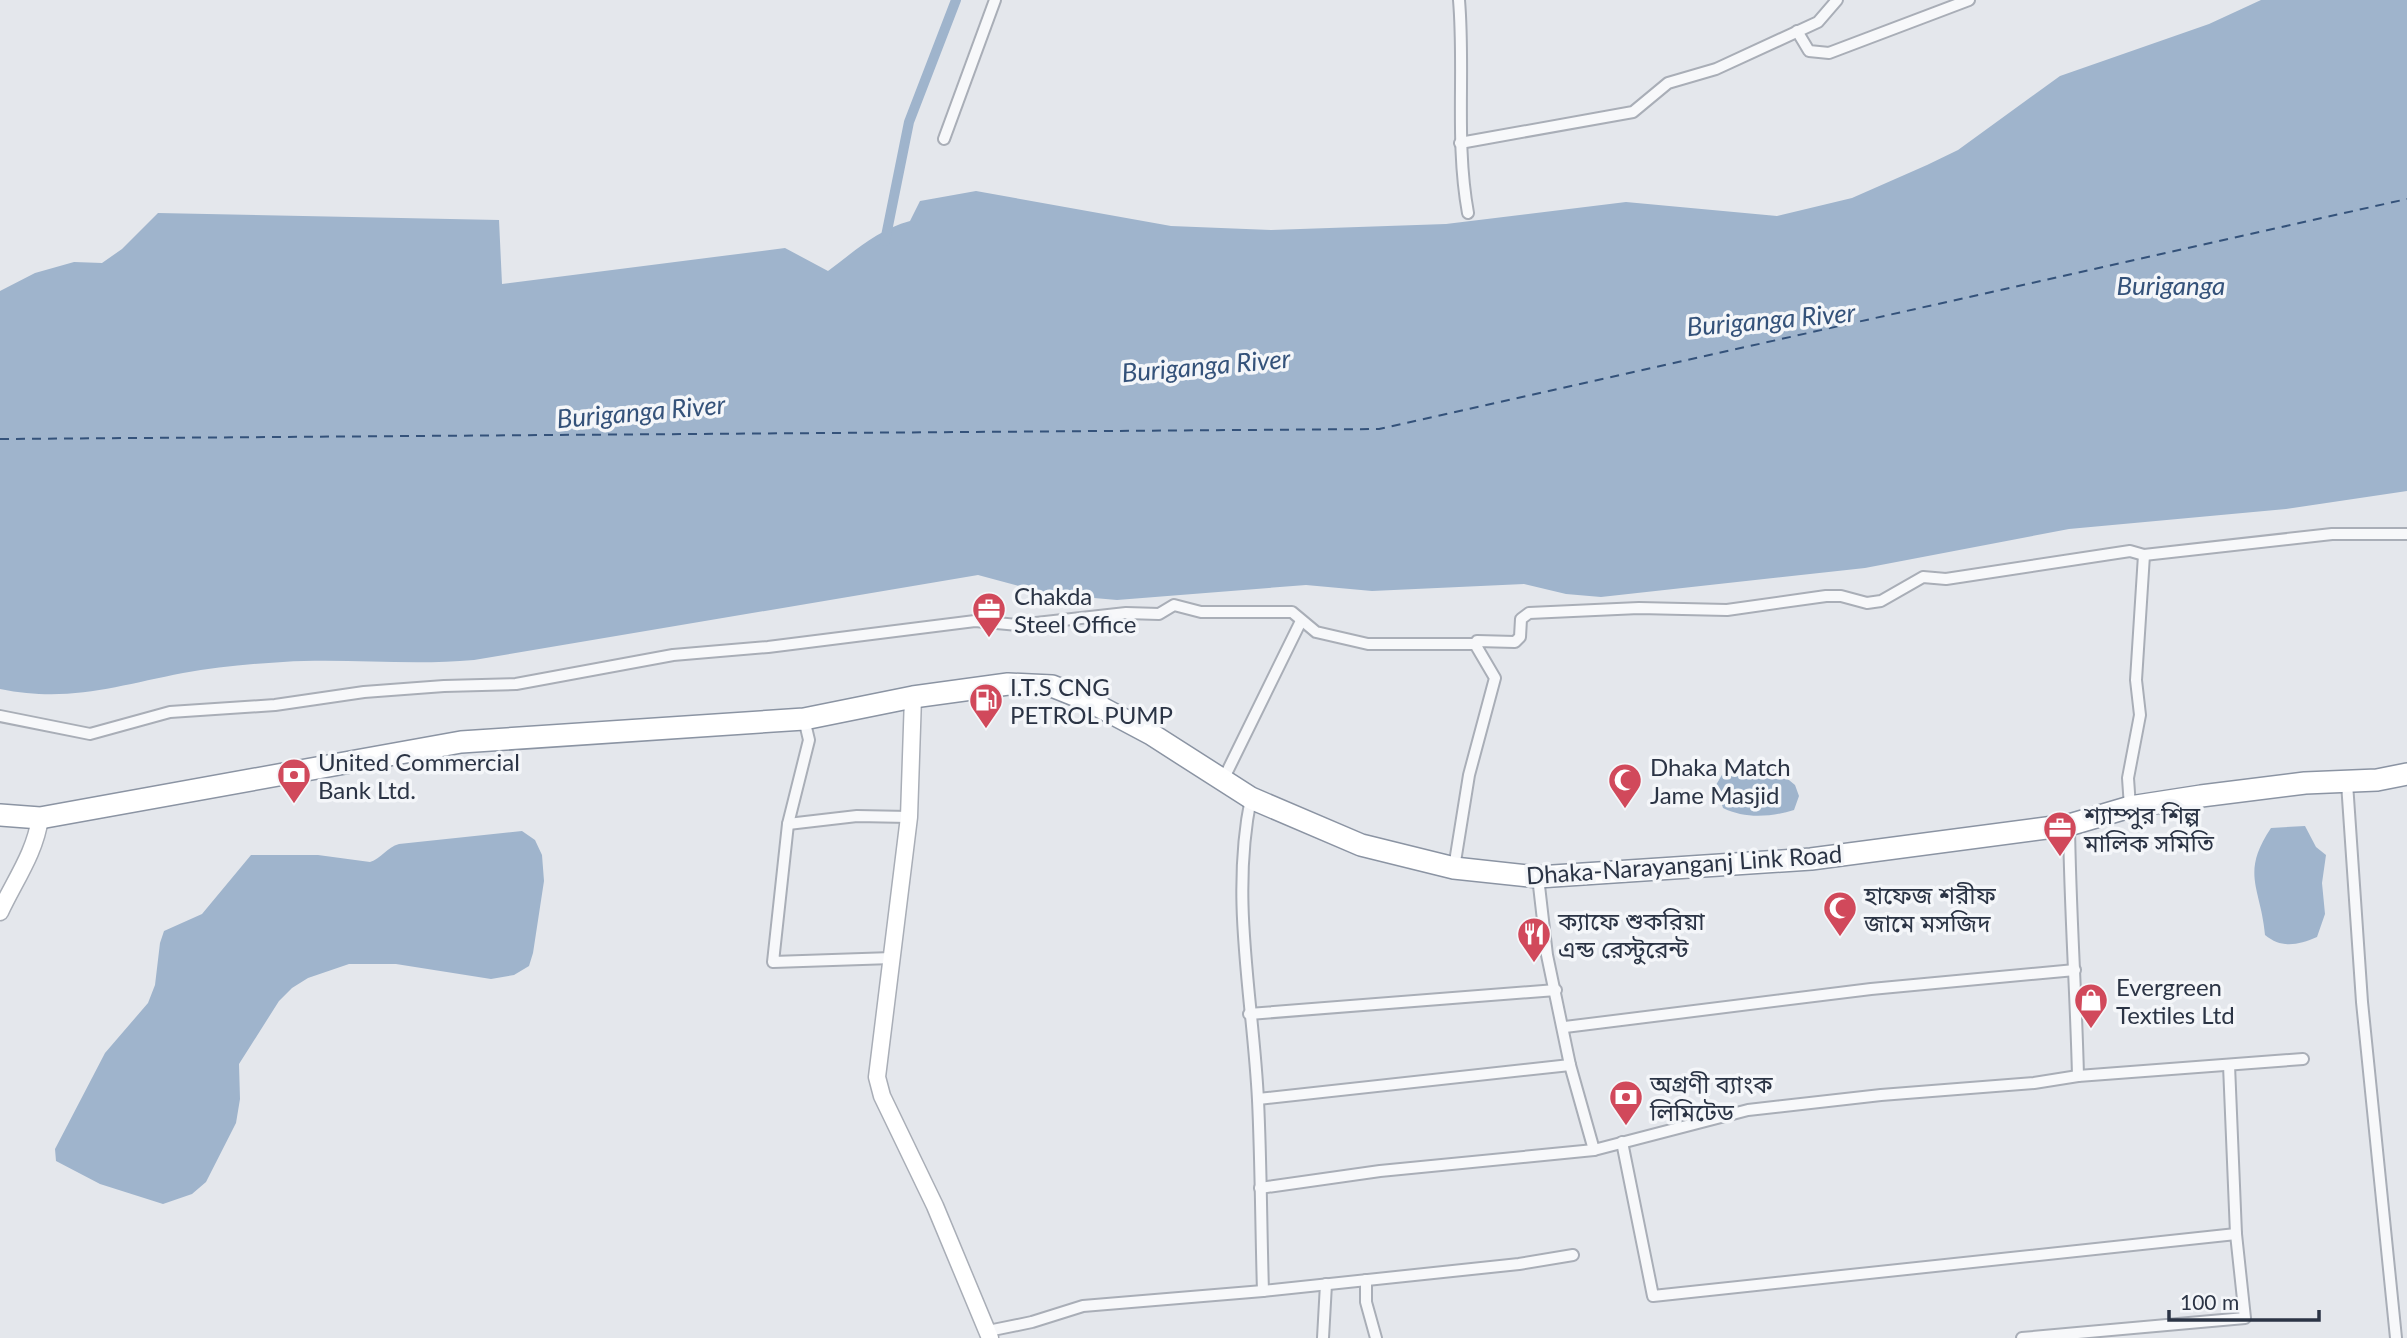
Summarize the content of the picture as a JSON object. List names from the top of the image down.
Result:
{
  "streets": {
    "highway": ["Dhaka-Narayanganj Link Road"]
  },
  "water": ["Buriganga", "Buriganga River"],
  "places": {
    "office": ["Chakda Steel Office", "শ্যাম্পুর শিল্প মালিক সমিতি"],
    "fuel station": ["I.T.S CNG PETROL PUMP"],
    "bank": ["United Commercial Bank Ltd.", "অগ্রণী ব্যাংক লিমিটেড"],
    "mosque": ["Dhaka Match Jame Masjid", "হাফেজ শরীফ জামে মসজিদ"],
    "restaurant": ["ক্যাফে শুকরিয়া এন্ড রেস্টুরেন্ট"],
    "shop": ["Evergreen Textiles Ltd"]
  },
  "scale_bar": "100 m"
}
